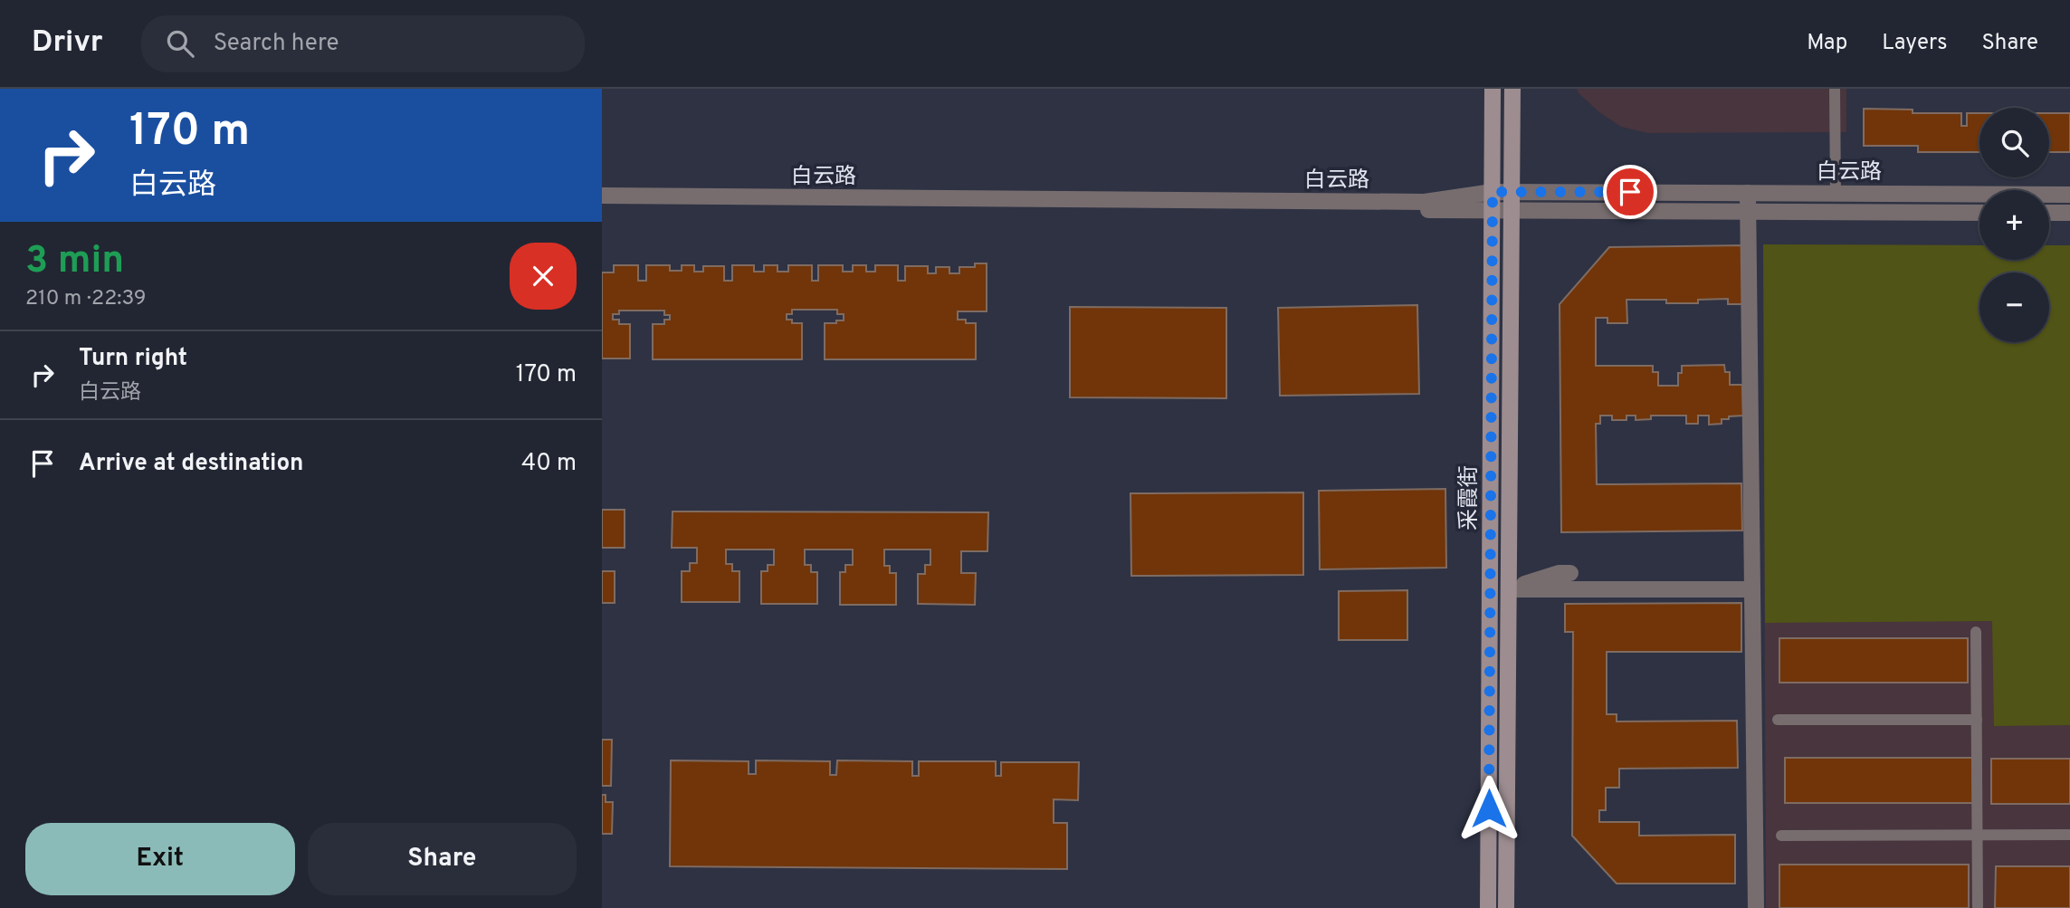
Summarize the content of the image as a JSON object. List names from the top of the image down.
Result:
{
  "streets": {
    "main road": ["采霞街"],
    "street": ["白云路"]
  },
  "crossings": [
    ["白云路", "采霞街"]
  ],
  "page": {
    "header": "Drivr",
    "search": "Search here",
    "nav": ["Map", "Layers", "Share"],
    "turn": ["170 m", "白云路"],
    "map_buttons": ["+", "−"],
    "heading": ["3 min", "210 m · 22:39"],
    "list": [
      {
        "name": "Turn right",
        "note": "白云路",
        "value": "170 m"
      },
      {
        "name": "Arrive at destination",
        "value": "40 m"
      }
    ],
    "buttons": ["Exit", "Share"]
  }
}
